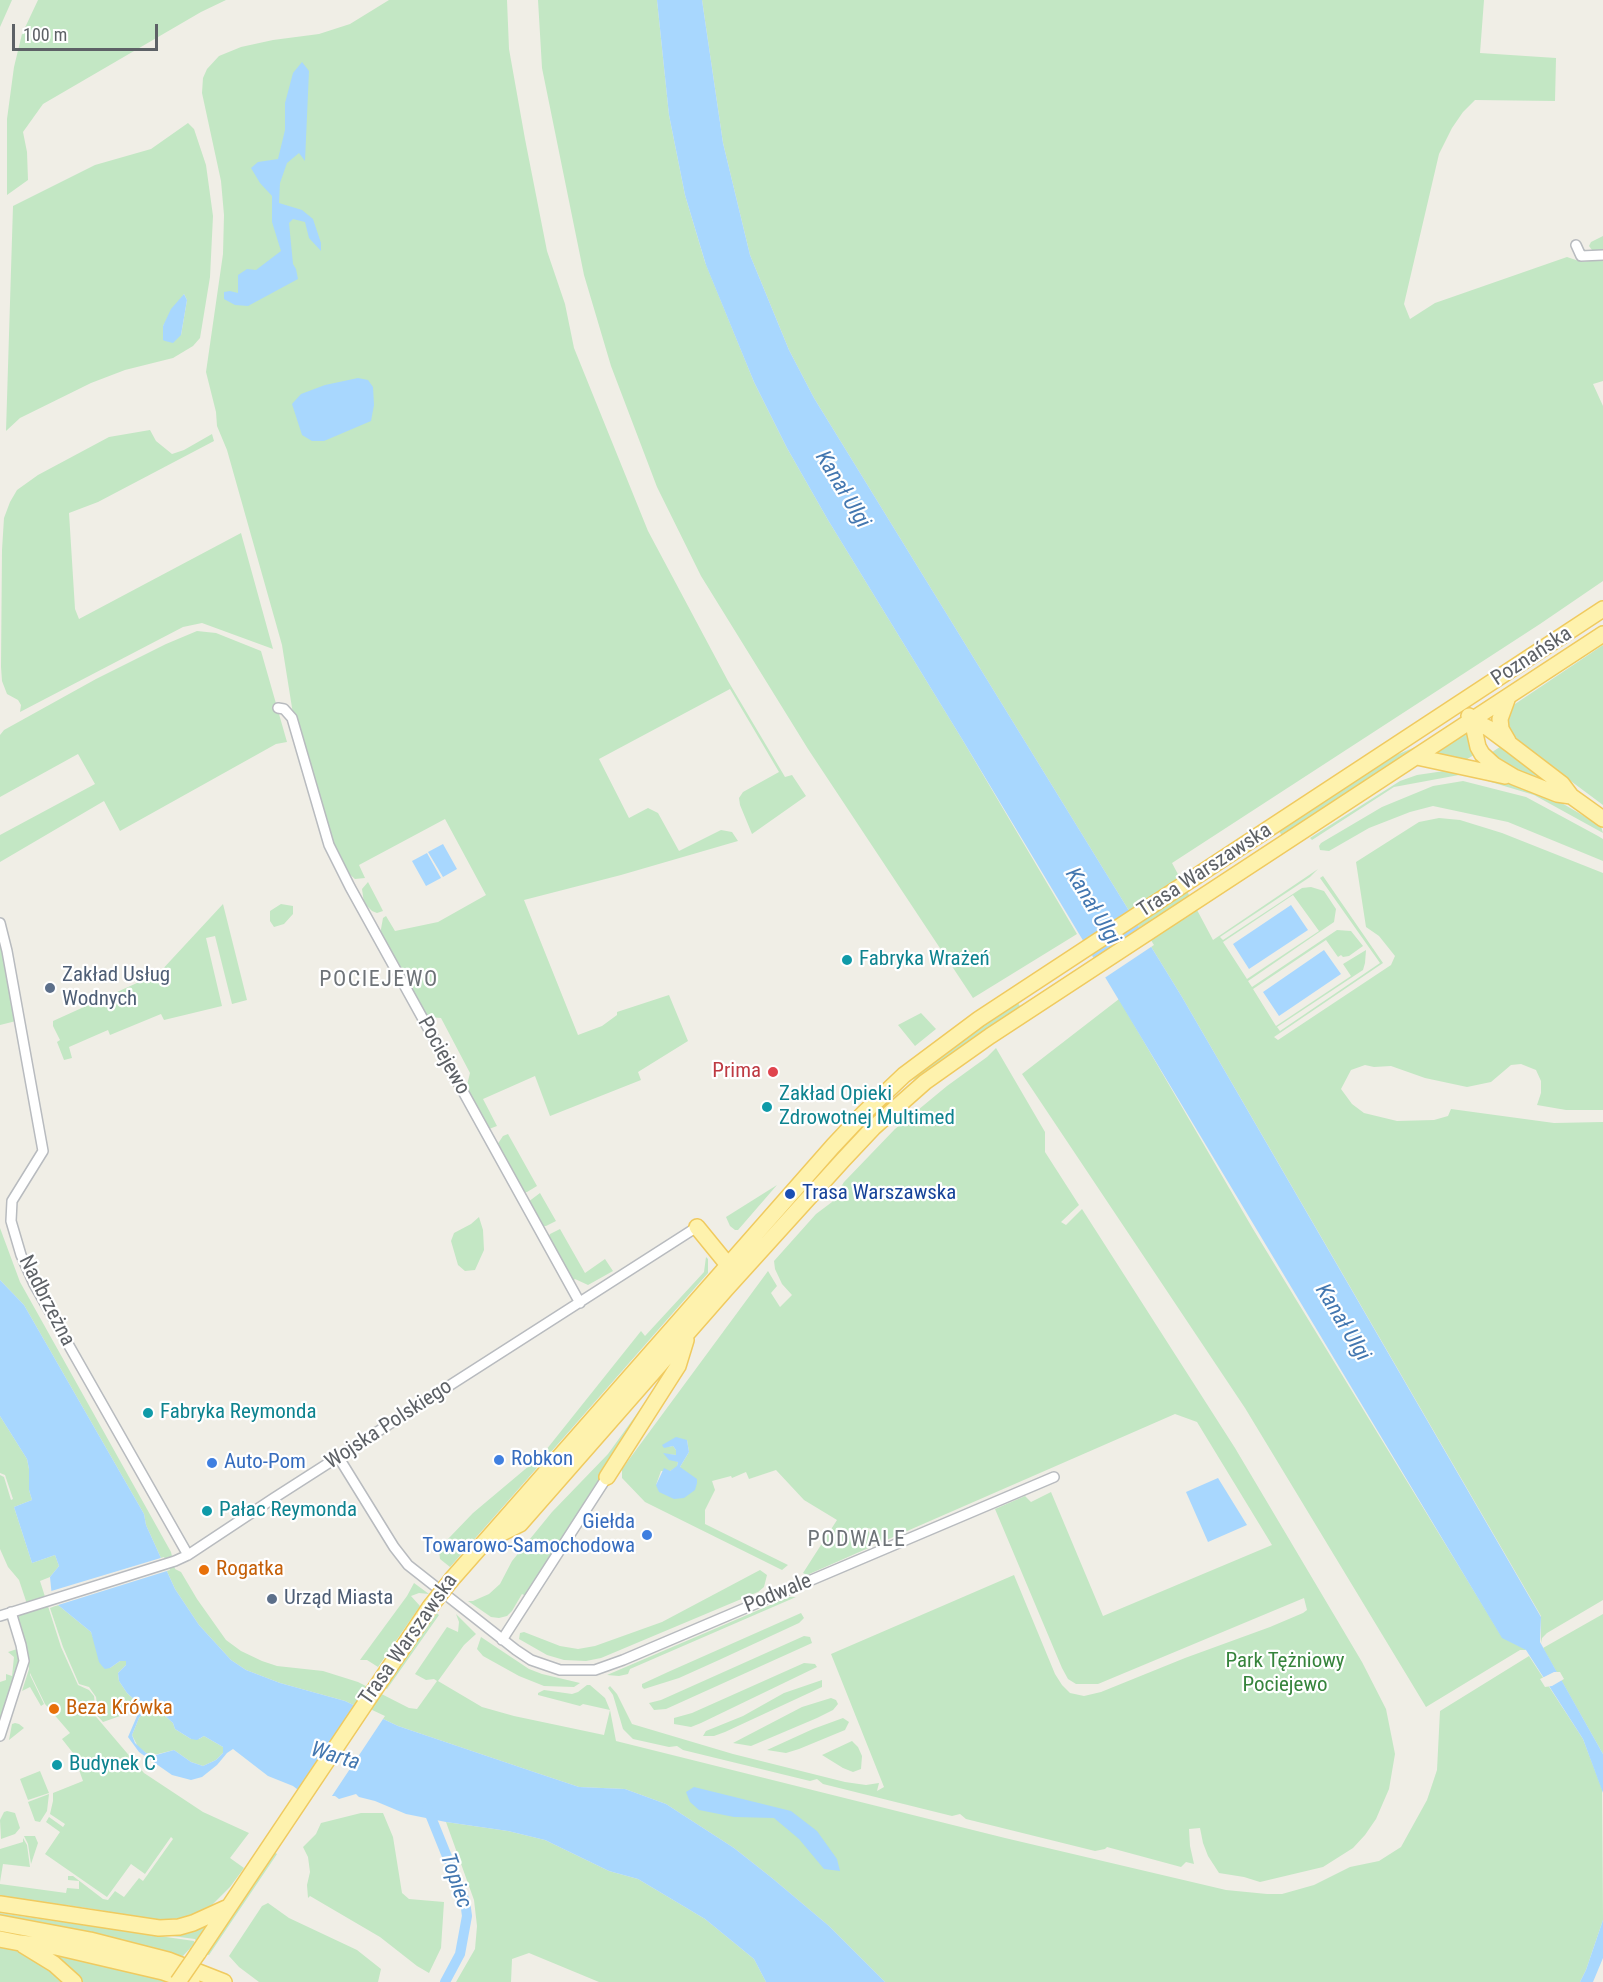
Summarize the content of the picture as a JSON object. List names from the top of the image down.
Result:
{
  "streets": {
    "main road": ["Poznańska", "Trasa Warszawska"],
    "street": [
      "Pociejewo",
      "Nadbrzeżna",
      "Wojska Polskiego",
      "Podwale"
    ]
  },
  "crossings": [
    ["Poznańska", "Trasa Warszawska"],
    ["Pociejewo", "Wojska Polskiego"],
    ["Nadbrzeżna", "Wojska Polskiego"],
    ["Wojska Polskiego", "Podwale"]
  ],
  "districts": ["POCIEJEWO", "PODWALE"],
  "water": ["Kanał Ulgi", "Warta", "Topiec"],
  "parks": ["Park Tężniowy Pociejewo"],
  "places": [
    "Fabryka Wrażeń",
    "Zakład Usług Wodnych",
    "Prima",
    "Zakład Opieki Zdrowotnej Multimed",
    "Trasa Warszawska",
    "Fabryka Reymonda",
    "Robkon",
    "Auto-Pom",
    "Pałac Reymonda",
    "Giełda Towarowo-Samochodowa",
    "Rogatka",
    "Urząd Miasta",
    "Beza Krówka",
    "Budynek C"
  ],
  "scale_bar": "100 m"
}
